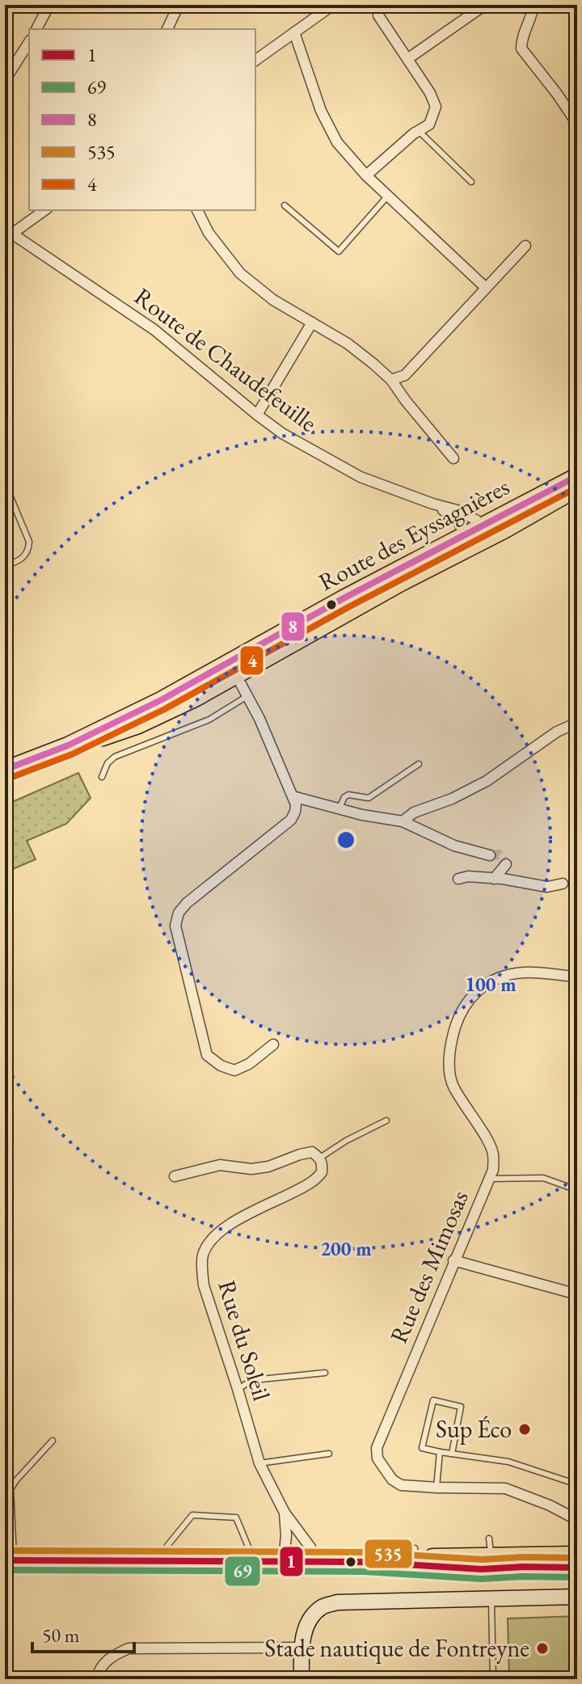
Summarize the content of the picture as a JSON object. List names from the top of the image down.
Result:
{
  "streets": {
    "main road": ["Route des Eyssagnières"],
    "street": ["Route de Chaudefeuille", "Rue des Mimosas", "Rue du Soleil"]
  },
  "crossings": [
    ["Route de Chaudefeuille", "Route des Eyssagnières"]
  ],
  "places": ["Sup Éco", "Stade nautique de Fontreyne"],
  "lines": [
    "transit line 8",
    "transit line 4",
    "transit line 535",
    "transit line 1",
    "transit line 69"
  ],
  "legend": [
    "1",
    "69",
    "8",
    "535",
    "4"
  ],
  "scale_bar": "50 m",
  "rings": ["100 m", "200 m"]
}
